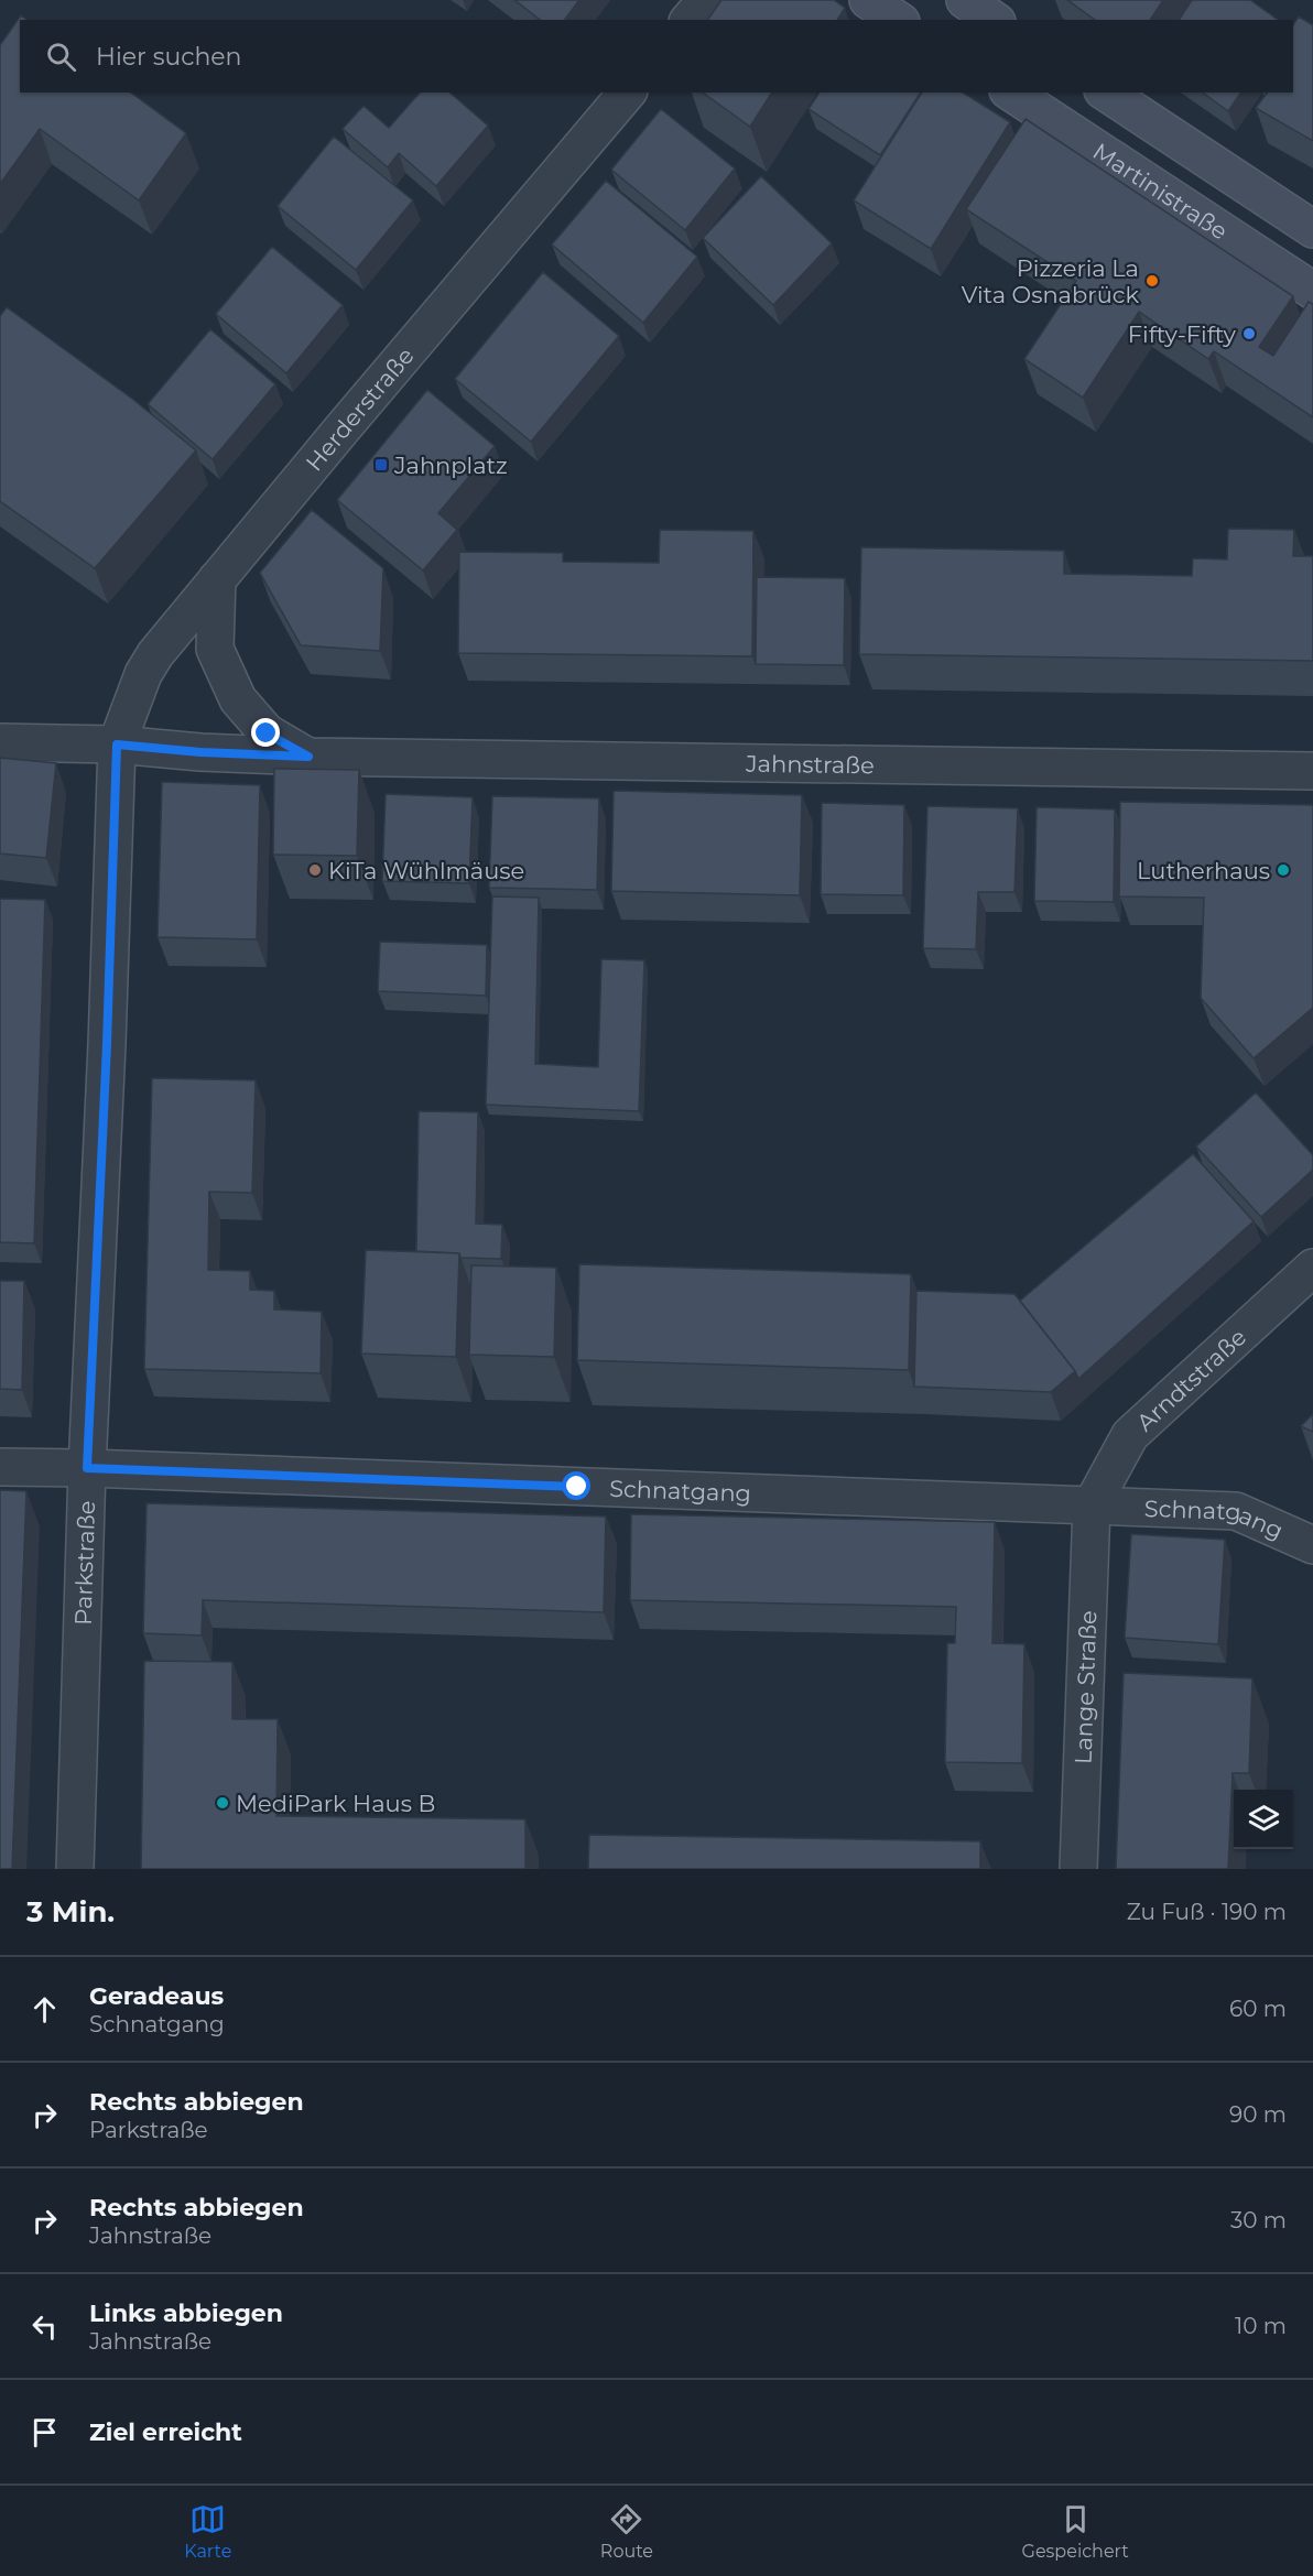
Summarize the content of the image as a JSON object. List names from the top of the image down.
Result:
{
  "streets": {
    "main road": ["Martinistraße"],
    "street": [
      "Herderstraße",
      "Jahnstraße",
      "Arndtstraße",
      "Schnatgang",
      "Parkstraße",
      "Lange Straße"
    ]
  },
  "crossings": [
    ["Herderstraße", "Jahnstraße"],
    ["Herderstraße", "Parkstraße"],
    ["Jahnstraße", "Parkstraße"],
    ["Arndtstraße", "Schnatgang"],
    ["Arndtstraße", "Lange Straße"],
    ["Schnatgang", "Parkstraße"],
    ["Schnatgang", "Lange Straße"]
  ],
  "places": {
    "other": [
      "Pizzeria La Vita Osnabrück",
      "Fifty-Fifty",
      "KiTa Wühlmäuse",
      "Lutherhaus",
      "MediPark Haus B"
    ],
    "transit": ["Jahnplatz"]
  },
  "page": {
    "search": "Hier suchen",
    "heading": ["3 Min.", "Zu Fuß · 190 m"],
    "list": [
      ["Geradeaus", "Schnatgang", "60 m"],
      ["Rechts abbiegen", "Parkstraße", "90 m"],
      ["Rechts abbiegen", "Jahnstraße", "30 m"],
      ["Links abbiegen", "Jahnstraße", "10 m"],
      "Ziel erreicht"
    ],
    "nav": ["Karte", "Route", "Gespeichert"]
  }
}
